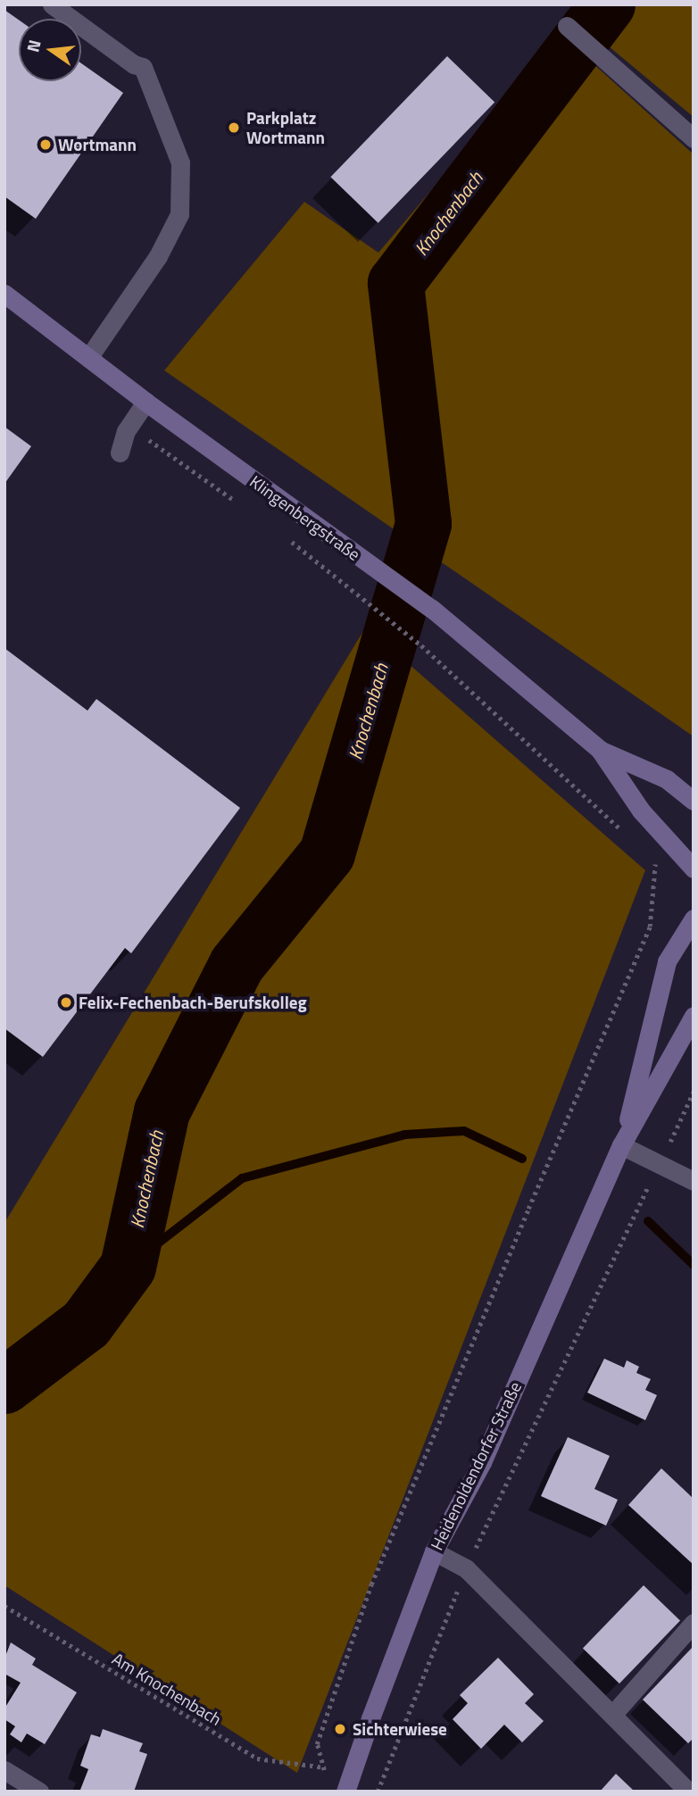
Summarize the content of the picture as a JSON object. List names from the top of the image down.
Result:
{
  "streets": {
    "street": ["Klingenbergstraße", "Heidenoldendorfer Straße"],
    "path": ["Am Knochenbach"]
  },
  "water": ["Knochenbach"],
  "places": [
    "Parkplatz Wortmann",
    "Wortmann",
    "Felix-Fechenbach-Berufskolleg",
    "Sichterwiese"
  ],
  "north": "left"
}
